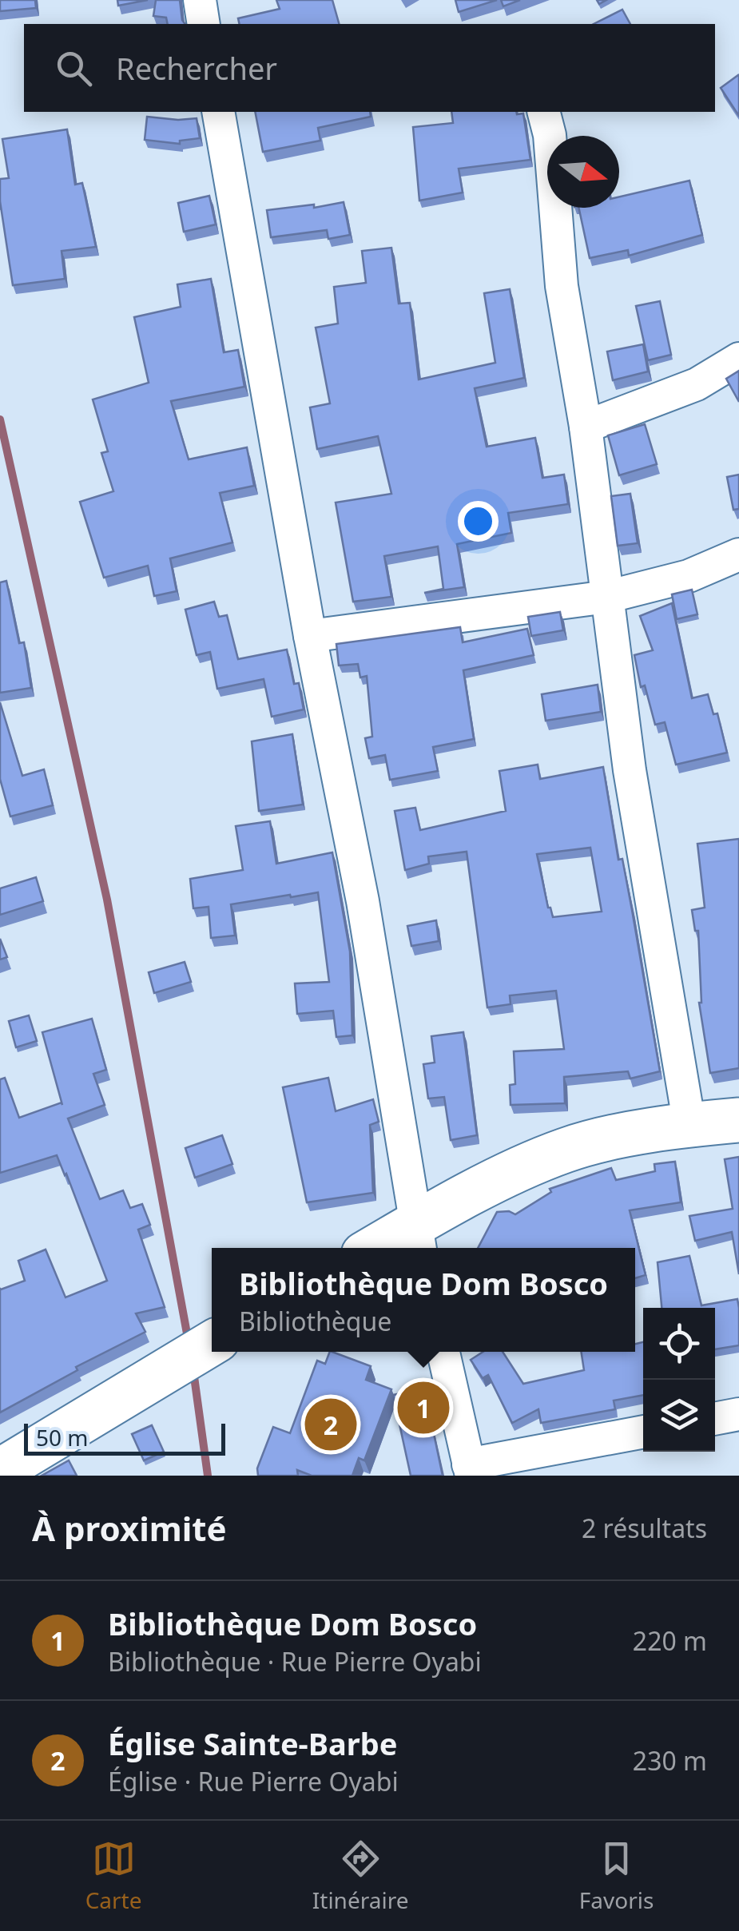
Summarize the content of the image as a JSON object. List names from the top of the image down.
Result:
{
  "scale_bar": "50 m",
  "north": "right",
  "page": {
    "search": "Rechercher",
    "popup": ["Bibliothèque Dom Bosco", "Bibliothèque"],
    "pins": ["1", "2"],
    "scale": "50 m",
    "heading": ["À proximité", "2 résultats"],
    "list": [
      {
        "mark": "1",
        "name": "Bibliothèque Dom Bosco",
        "note": "Bibliothèque · Rue Pierre Oyabi",
        "value": "220 m"
      },
      {
        "mark": "2",
        "name": "Église Sainte-Barbe",
        "note": "Église · Rue Pierre Oyabi",
        "value": "230 m"
      }
    ],
    "nav": ["Carte", "Itinéraire", "Favoris"]
  }
}
